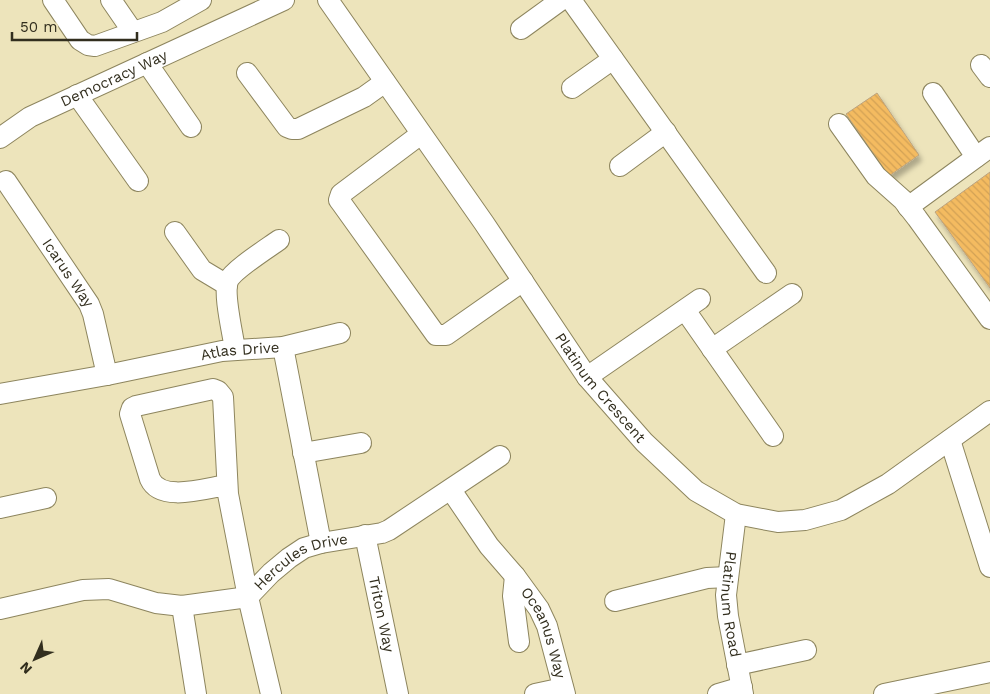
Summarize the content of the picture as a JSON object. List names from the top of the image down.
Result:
{
  "streets": {
    "street": [
      "Democracy Way",
      "Icarus Way",
      "Atlas Drive",
      "Platinum Crescent",
      "Hercules Drive",
      "Platinum Road",
      "Triton Way",
      "Oceanus Way"
    ]
  },
  "crossings": [
    ["Icarus Way", "Atlas Drive"],
    ["Atlas Drive", "Hercules Drive"],
    ["Platinum Crescent", "Platinum Road"],
    ["Hercules Drive", "Triton Way"],
    ["Hercules Drive", "Oceanus Way"]
  ],
  "scale_bar": "50 m",
  "north": "bottom left"
}
